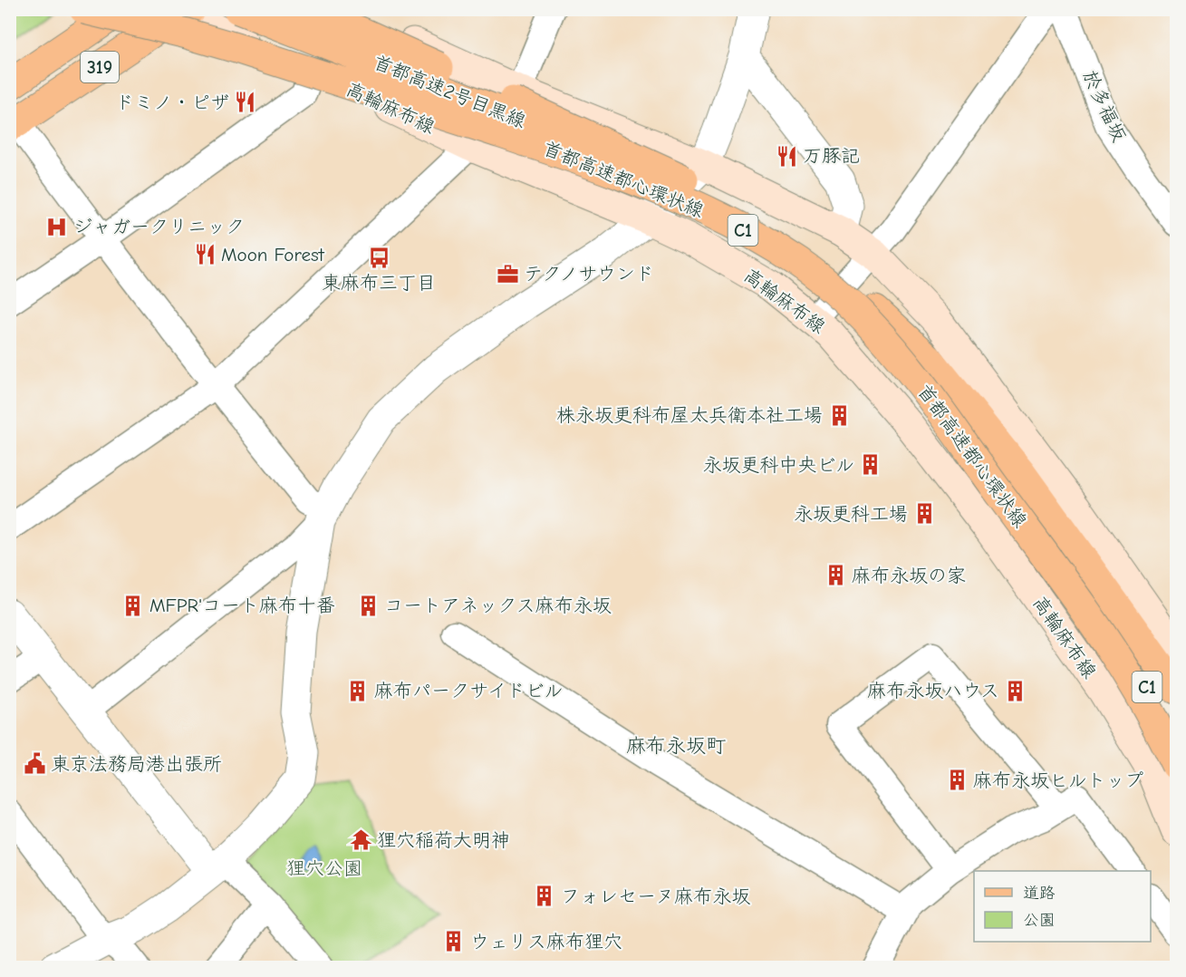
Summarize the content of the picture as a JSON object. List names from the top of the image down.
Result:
{
  "streets": {
    "main road": [
      "319",
      "首都高速2号目黒線",
      "高輪麻布線",
      "首都高速都心環状線",
      "C1"
    ],
    "street": ["於多福坂"]
  },
  "crossings": [
    ["319", "高輪麻布線"],
    ["首都高速2号目黒線", "首都高速都心環状線"]
  ],
  "districts": ["麻布永坂町"],
  "parks": ["狸穴公園"],
  "places": {
    "restaurant": ["ドミノ・ピザ", "万豚記", "Moon Forest"],
    "hospital": ["ジャガークリニック"],
    "bus stop": ["東麻布三丁目"],
    "office": ["テクノサウンド"],
    "building": [
      "株永坂更科布屋太兵衛本社工場",
      "永坂更科中央ビル",
      "永坂更科工場",
      "麻布永坂の家",
      "MFPR'コート麻布十番",
      "コートアネックス麻布永坂",
      "麻布パークサイドビル",
      "麻布永坂ハウス",
      "麻布永坂ヒルトップ",
      "フォレセーヌ麻布永坂",
      "ウェリス麻布狸穴"
    ],
    "public building": ["東京法務局港出張所"],
    "temple": ["狸穴稲荷大明神"]
  },
  "legend": ["道路", "公園"]
}
